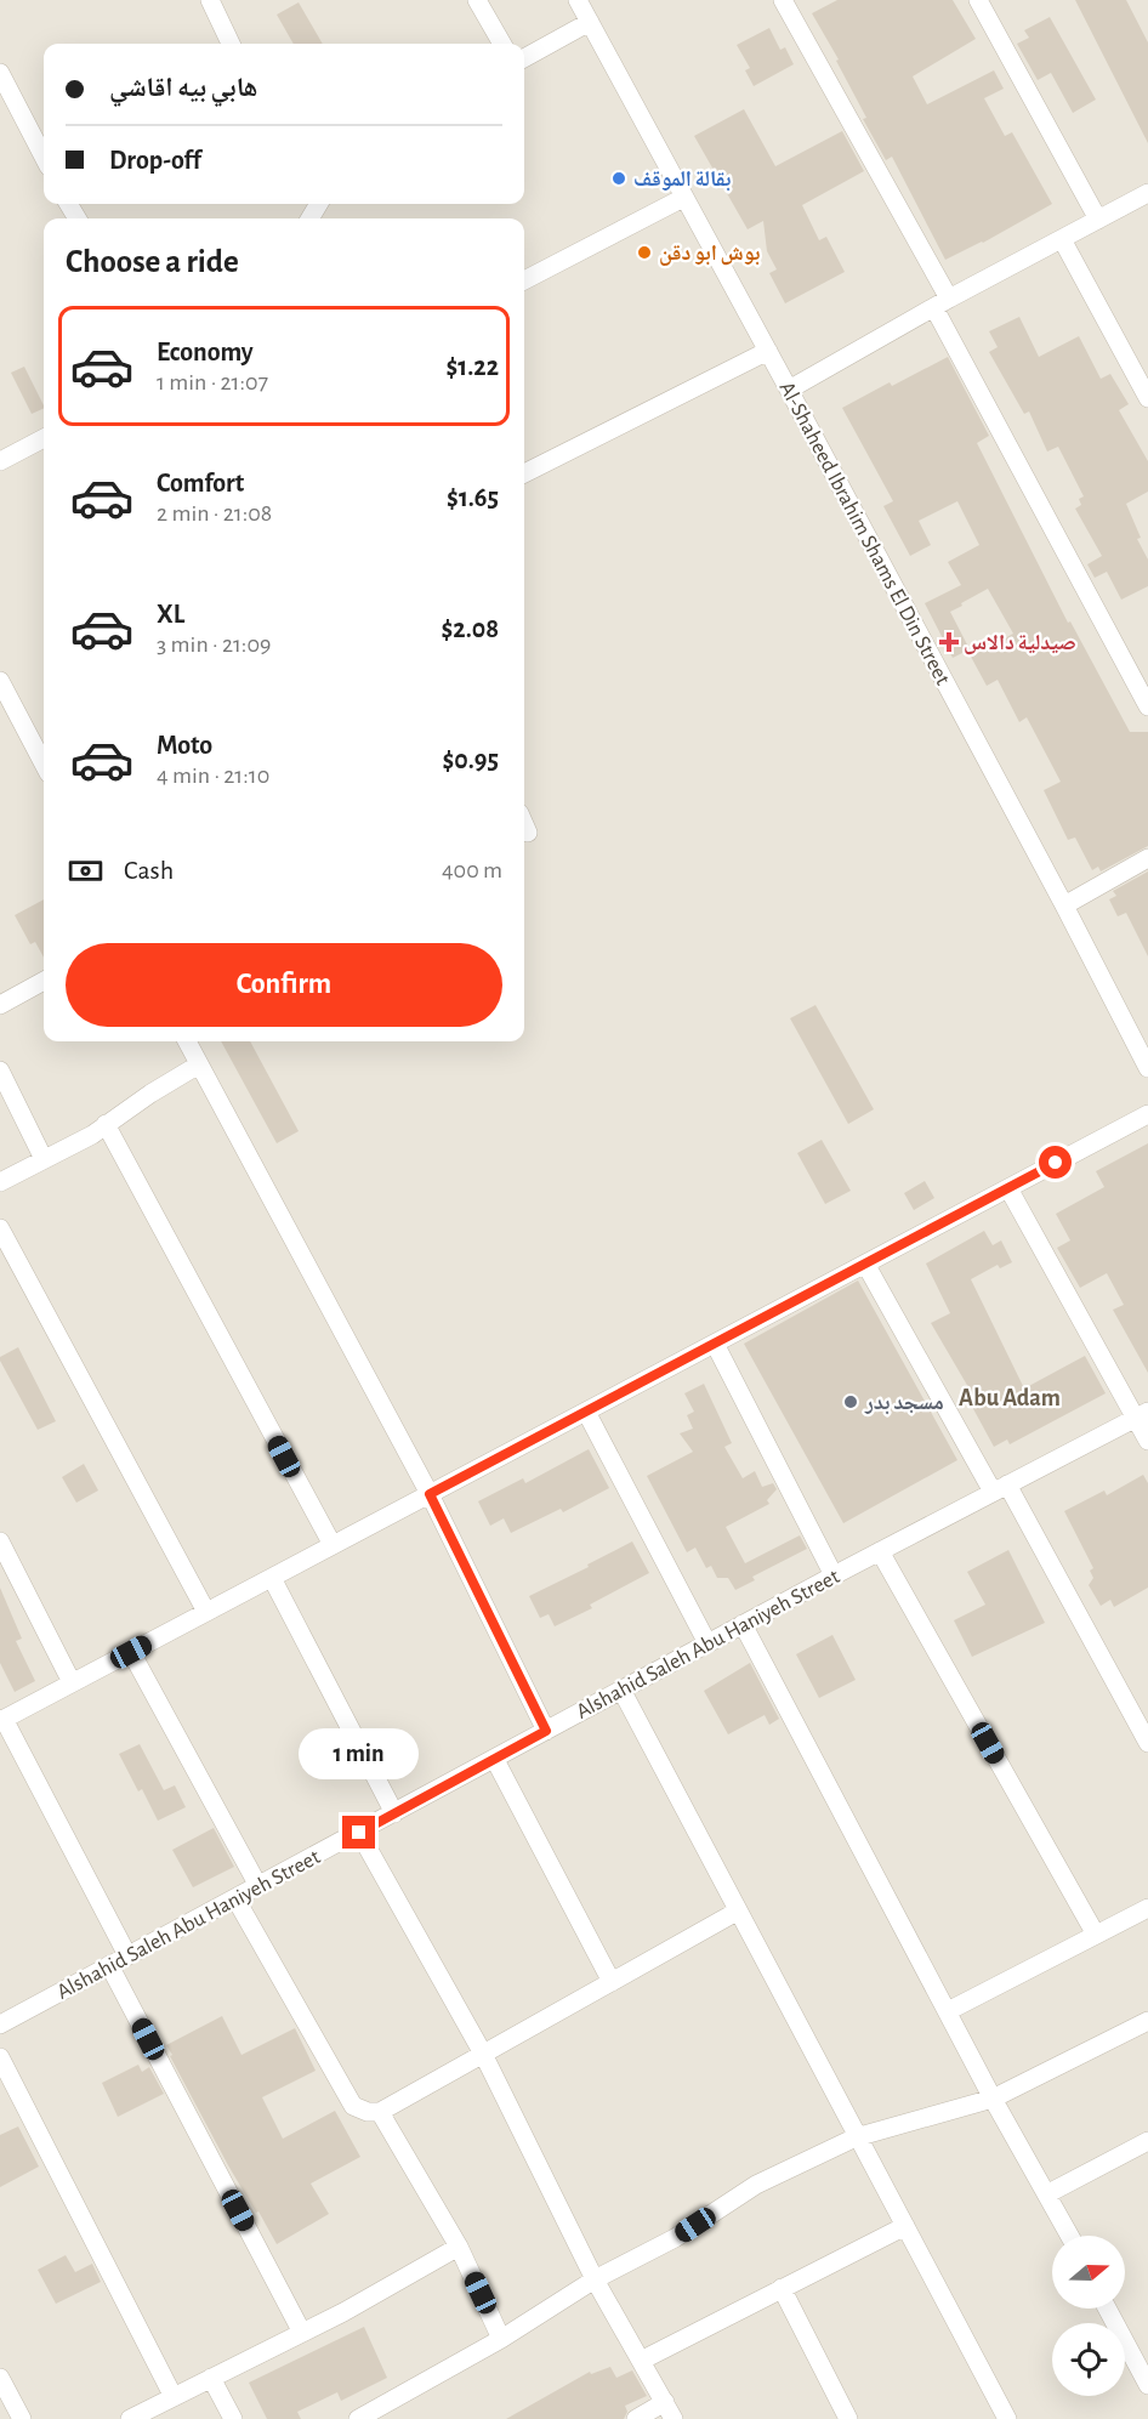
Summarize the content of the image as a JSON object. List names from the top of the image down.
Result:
{
  "streets": {
    "street": ["Al-Shaheed Ibrahim Shams El Din Street", "Alshahid Saleh Abu Haniyeh Street"]
  },
  "districts": ["Abu Adam"],
  "places": {
    "other": ["بقالة الموقف", "بوش ابو دقن", "مسجد بدر"],
    "health": ["صيدلية دالاس"]
  },
  "north": "right",
  "page": {
    "banner": ["هابي بيه اقاشي", "Drop-off"],
    "heading": "Choose a ride",
    "list": [
      {
        "name": "Economy",
        "note": "1 min · 21:07",
        "value": "$1.22"
      },
      {
        "name": "Comfort",
        "note": "2 min · 21:08",
        "value": "$1.65"
      },
      {
        "name": "XL",
        "note": "3 min · 21:09",
        "value": "$2.08"
      },
      {
        "name": "Moto",
        "note": "4 min · 21:10",
        "value": "$0.95"
      }
    ],
    "pay": ["Cash", "400 m"],
    "buttons": "Confirm",
    "bubble": "1 min"
  }
}
